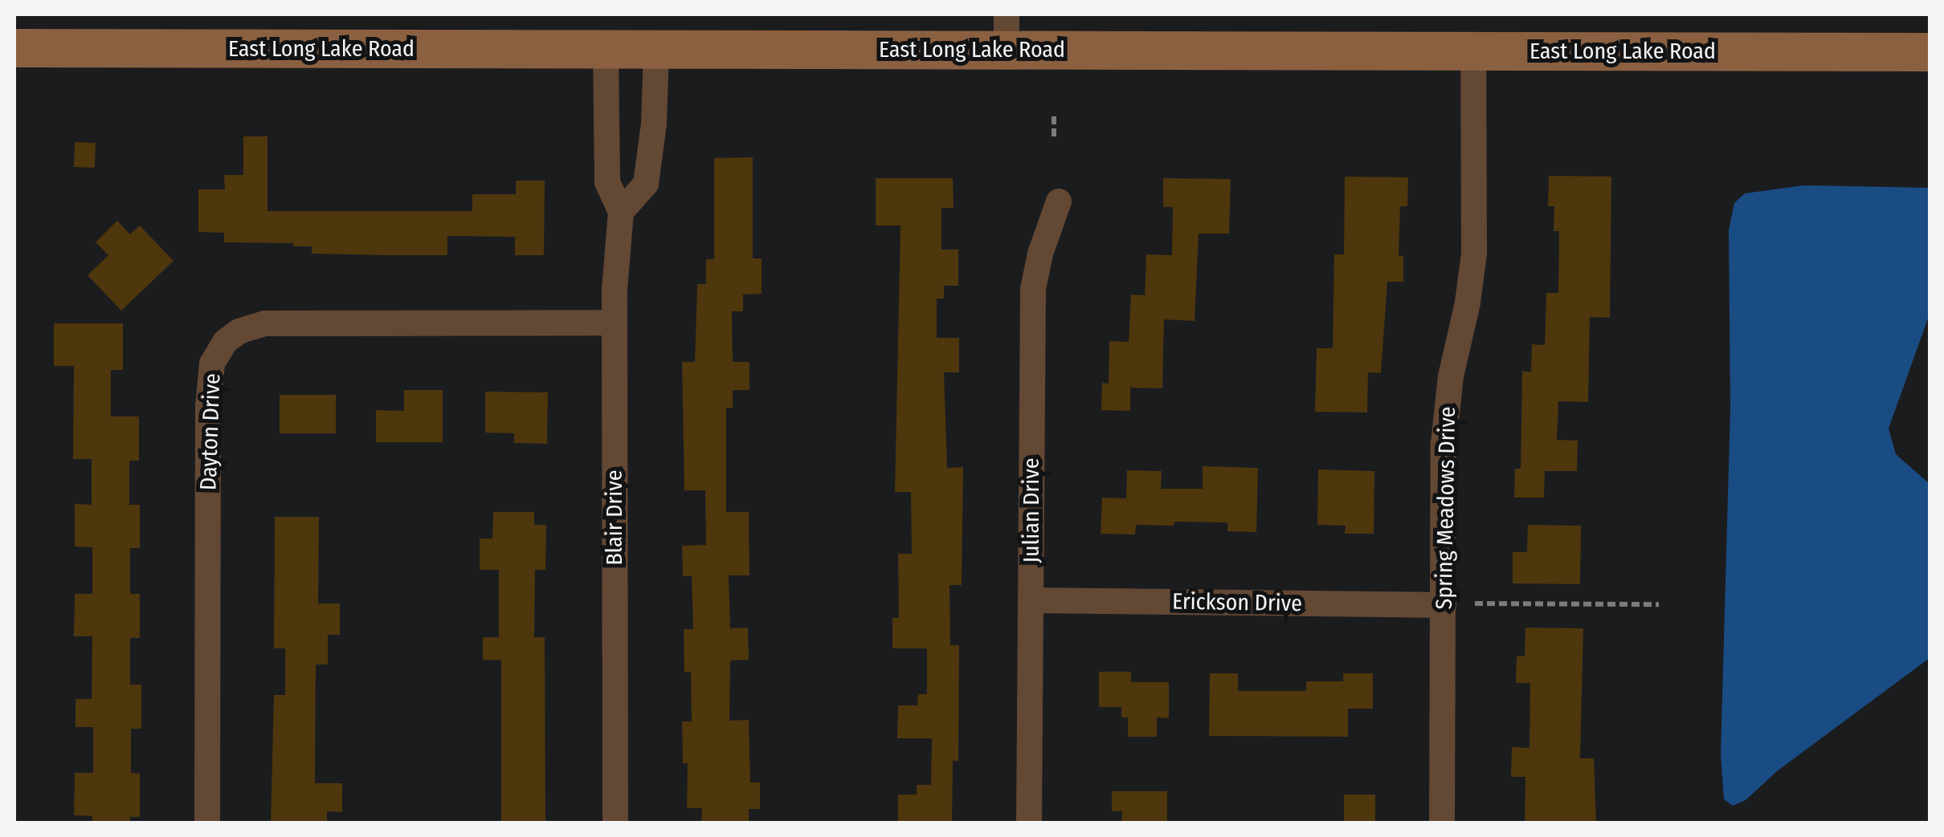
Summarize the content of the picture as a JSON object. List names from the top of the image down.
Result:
{
  "streets": {
    "main road": ["East Long Lake Road"],
    "street": [
      "Dayton Drive",
      "Spring Meadows Drive",
      "Julian Drive",
      "Blair Drive",
      "Erickson Drive"
    ]
  },
  "crossings": [
    ["East Long Lake Road", "Spring Meadows Drive"],
    ["East Long Lake Road", "Blair Drive"],
    ["Dayton Drive", "Blair Drive"],
    ["Spring Meadows Drive", "Erickson Drive"],
    ["Julian Drive", "Erickson Drive"]
  ]
}
